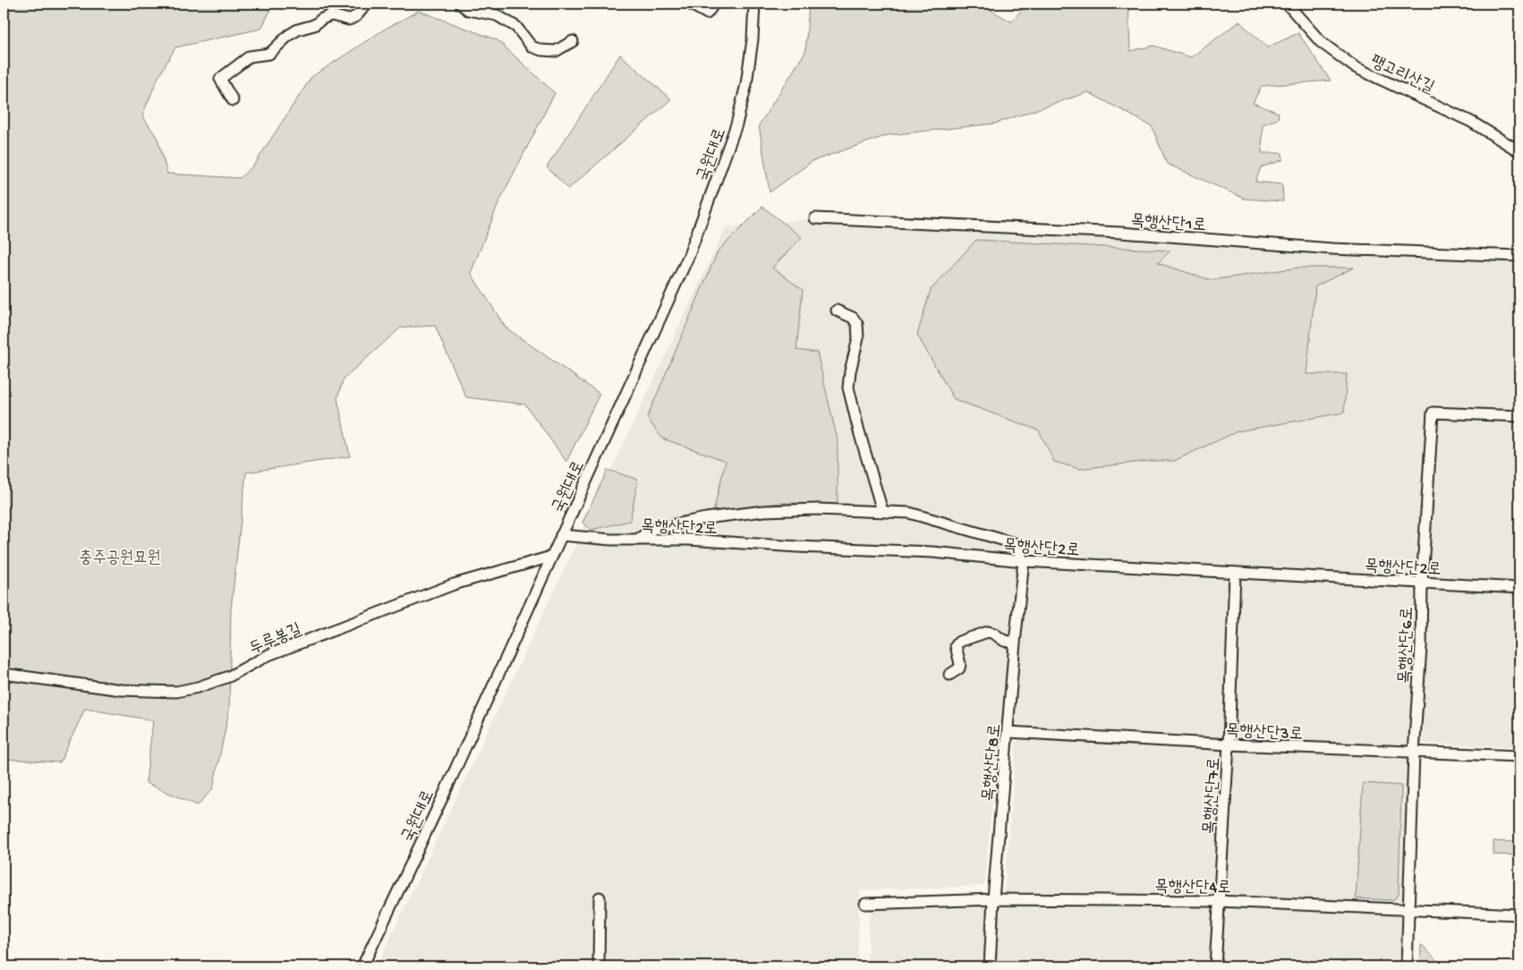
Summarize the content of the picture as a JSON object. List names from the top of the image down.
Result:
{
  "streets": {
    "street": [
      "팽고리산길",
      "국원대로",
      "목행산단1로",
      "목행산단2로",
      "두루봉길",
      "목행산단6로",
      "목행산단3로",
      "목행산단8로",
      "목행산단7로",
      "목행산단4로"
    ]
  },
  "crossings": [
    ["국원대로", "목행산단2로"],
    ["국원대로", "두루봉길"],
    ["목행산단2로", "목행산단6로"],
    ["목행산단2로", "목행산단8로"],
    ["목행산단2로", "목행산단7로"],
    ["목행산단6로", "목행산단3로"],
    ["목행산단6로", "목행산단4로"],
    ["목행산단3로", "목행산단8로"],
    ["목행산단3로", "목행산단7로"],
    ["목행산단8로", "목행산단4로"],
    ["목행산단7로", "목행산단4로"]
  ],
  "parks": ["충주공원묘원"]
}
